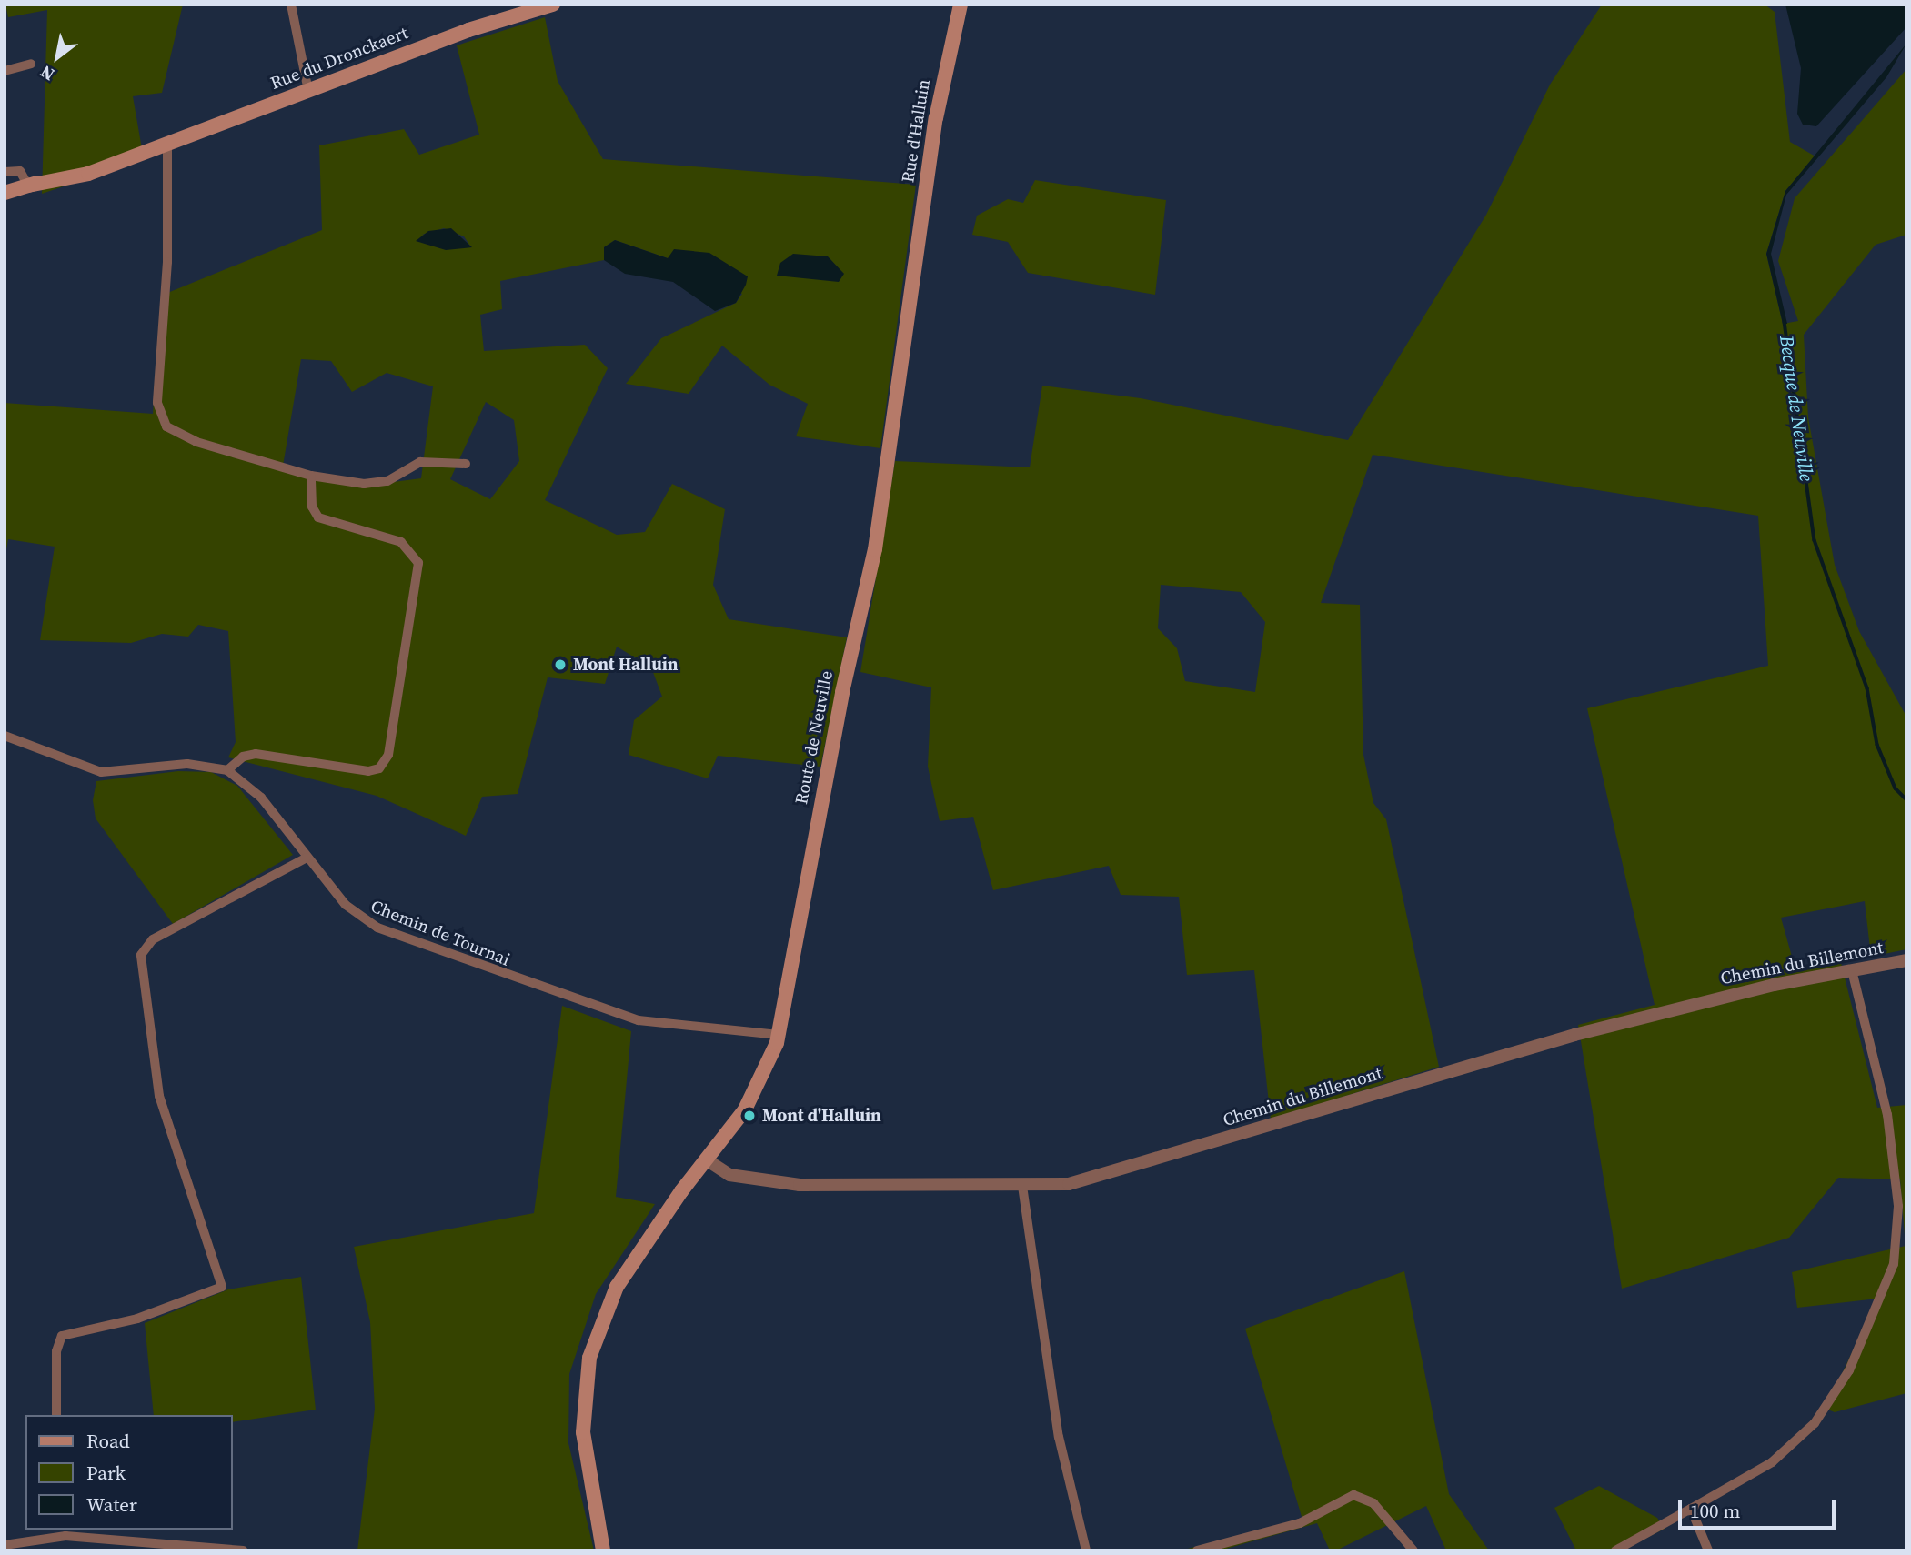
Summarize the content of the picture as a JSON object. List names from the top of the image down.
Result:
{
  "streets": {
    "main road": ["Rue du Dronckaert", "Rue d'Halluin", "Route de Neuville"],
    "street": ["Chemin de Tournai", "Chemin du Billemont"]
  },
  "crossings": [
    ["Rue d'Halluin", "Route de Neuville"],
    ["Route de Neuville", "Chemin de Tournai"],
    ["Route de Neuville", "Chemin du Billemont"]
  ],
  "water": ["Becque de Neuville"],
  "places": ["Mont Halluin", "Mont d'Halluin"],
  "legend": ["Road", "Park", "Water"],
  "scale_bar": "100 m",
  "north": "bottom left"
}
